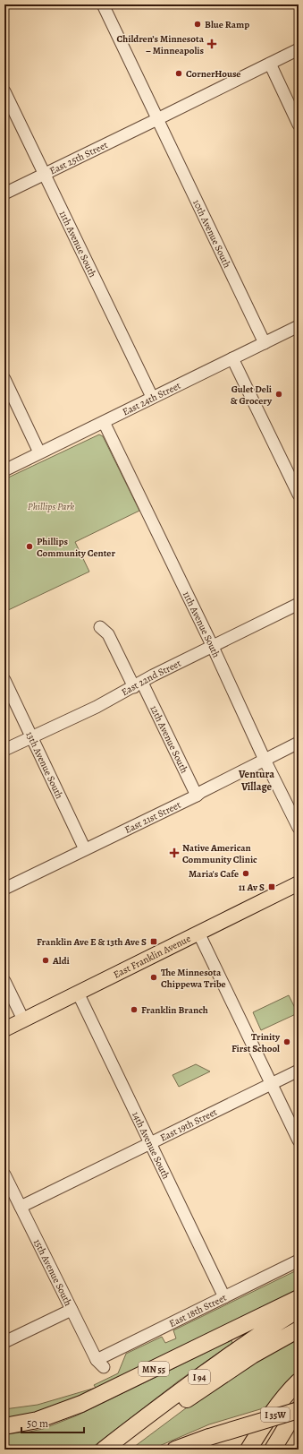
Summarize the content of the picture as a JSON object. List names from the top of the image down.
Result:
{
  "streets": {
    "highway": ["MN 55", "I 94", "I 35W"],
    "main road": ["East Franklin Avenue"],
    "street": [
      "East 25th Street",
      "10th Avenue South",
      "11th Avenue South",
      "East 24th Street",
      "East 22nd Street",
      "12th Avenue South",
      "13th Avenue South",
      "East 21st Street",
      "East 19th Street",
      "14th Avenue South",
      "15th Avenue South",
      "East 18th Street"
    ]
  },
  "crossings": [
    ["East 25th Street", "10th Avenue South"],
    ["East 25th Street", "11th Avenue South"],
    ["10th Avenue South", "East 24th Street"],
    ["11th Avenue South", "East 24th Street"],
    ["11th Avenue South", "East 22nd Street"],
    ["11th Avenue South", "East 21st Street"],
    ["East 22nd Street", "12th Avenue South"],
    ["East 22nd Street", "13th Avenue South"],
    ["12th Avenue South", "East 21st Street"],
    ["13th Avenue South", "East 21st Street"],
    ["East Franklin Avenue", "14th Avenue South"],
    ["East 19th Street", "14th Avenue South"],
    ["East 19th Street", "15th Avenue South"],
    ["14th Avenue South", "East 18th Street"],
    ["15th Avenue South", "East 18th Street"]
  ],
  "districts": ["Ventura Village"],
  "parks": ["Phillips Park"],
  "places": {
    "other": [
      "Blue Ramp",
      "CornerHouse",
      "Gulet Deli & Grocery",
      "Phillips Community Center",
      "Maria's Cafe",
      "Aldi",
      "The Minnesota Chippewa Tribe",
      "Franklin Branch",
      "Trinity First School"
    ],
    "health": ["Children’s Minnesota – Minneapolis", "Native American Community Clinic"],
    "transit": ["11 Av S", "Franklin Ave E & 13th Ave S"]
  },
  "scale_bar": "50 m"
}
